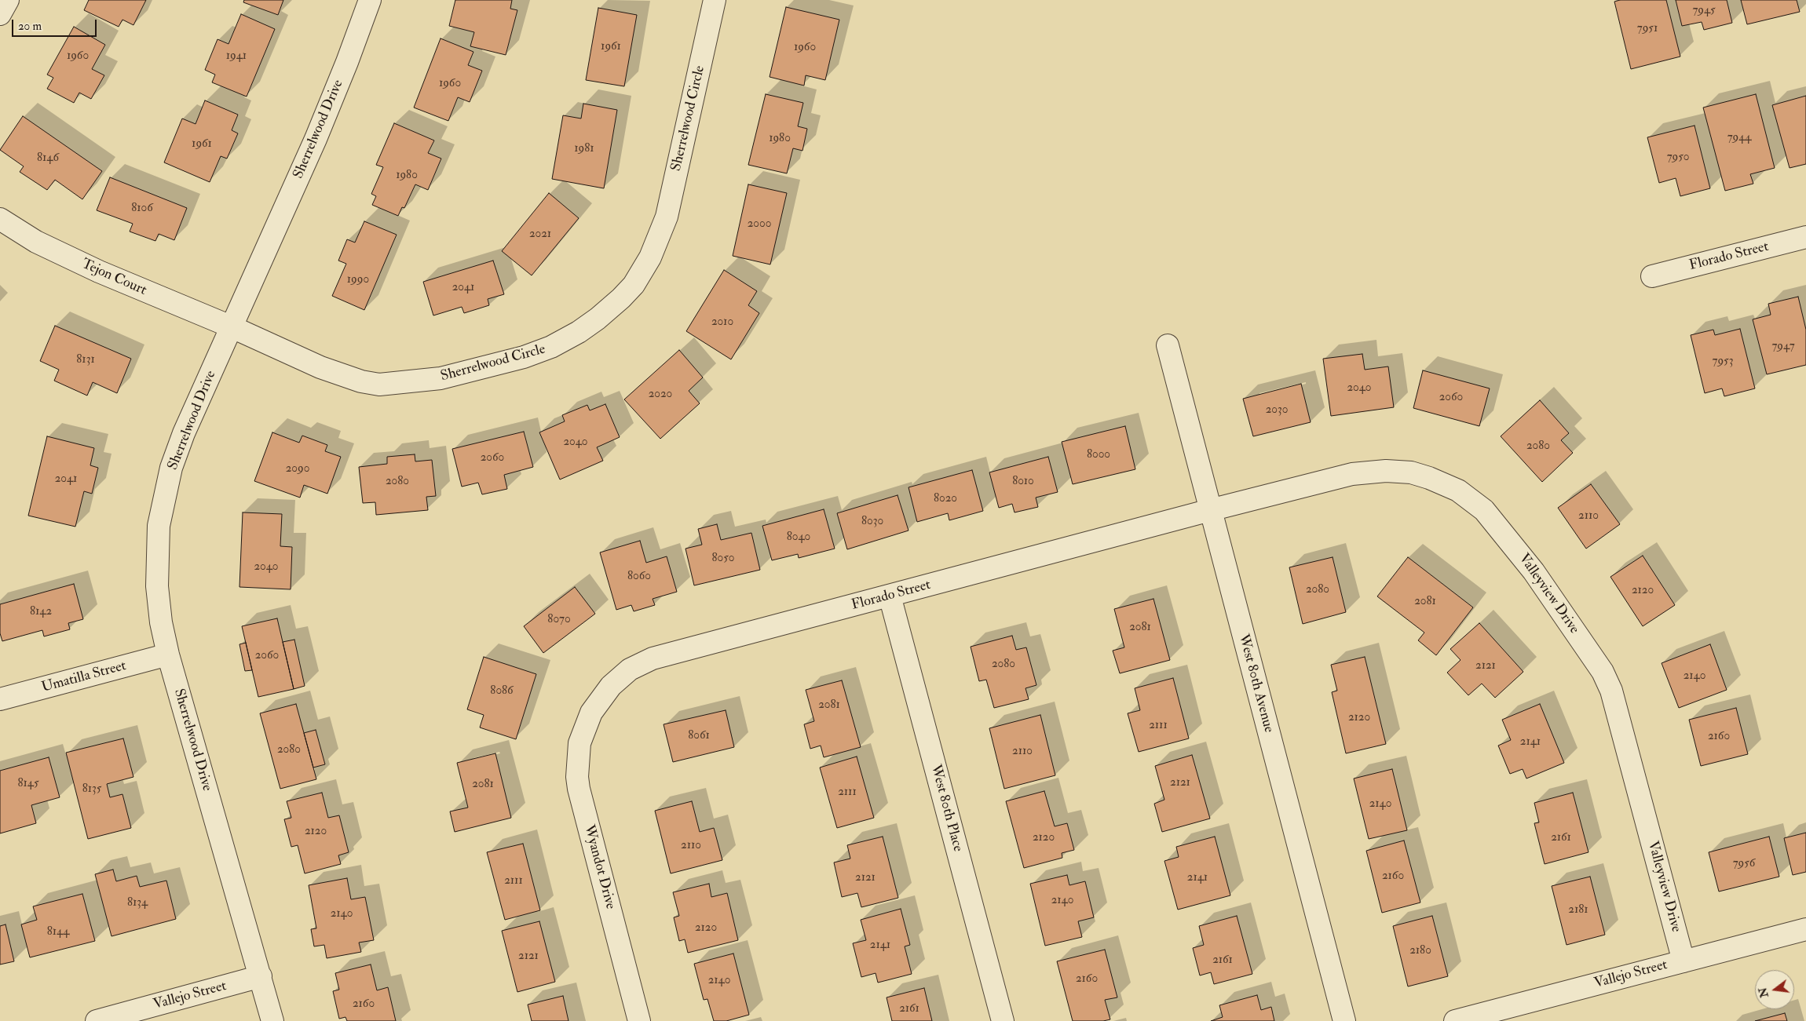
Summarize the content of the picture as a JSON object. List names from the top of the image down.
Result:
{
  "streets": {
    "street": [
      "Sherrelwood Circle",
      "Sherrelwood Drive",
      "Florado Street",
      "Tejon Court",
      "Valleyview Drive",
      "Umatilla Street",
      "West 80th Avenue",
      "West 80th Place",
      "Wyandot Drive",
      "Vallejo Street"
    ]
  },
  "crossings": [
    ["Sherrelwood Circle", "Sherrelwood Drive"],
    ["Sherrelwood Circle", "Tejon Court"],
    ["Sherrelwood Drive", "Tejon Court"],
    ["Sherrelwood Drive", "Umatilla Street"],
    ["Sherrelwood Drive", "Vallejo Street"],
    ["Florado Street", "Valleyview Drive"],
    ["Florado Street", "West 80th Avenue"],
    ["Florado Street", "West 80th Place"],
    ["Florado Street", "Wyandot Drive"],
    ["Valleyview Drive", "West 80th Avenue"],
    ["Valleyview Drive", "Vallejo Street"]
  ],
  "house_numbers": [
    "7945",
    "7951",
    "1961",
    "1960",
    "1960",
    "1941",
    "1960",
    "7944",
    "1980",
    "1961",
    "1981",
    "7950",
    "8146",
    "1980",
    "8106",
    "2000",
    "2021",
    "1990",
    "2041",
    "2010",
    "7947",
    "8131",
    "7953",
    "2040",
    "2020",
    "2060",
    "2030",
    "2040",
    "2080",
    "8000",
    "2060",
    "2090",
    "2041",
    "2080",
    "8010",
    "8020",
    "2110",
    "8030",
    "8040",
    "8050",
    "2040",
    "8060",
    "2080",
    "2120",
    "2081",
    "8142",
    "8070",
    "2081",
    "2060",
    "2080",
    "2121",
    "2140",
    "8086",
    "2081",
    "2120",
    "2111",
    "8061",
    "2160",
    "2141",
    "2080",
    "2110",
    "2121",
    "8145",
    "2081",
    "8135",
    "2111",
    "2140",
    "2120",
    "2120",
    "2161",
    "2110",
    "7956",
    "2160",
    "2121",
    "2141",
    "2111",
    "2140",
    "8134",
    "2181",
    "2140",
    "2120",
    "8144",
    "2141",
    "2180",
    "2121",
    "2161",
    "2160",
    "2140",
    "2160",
    "2161"
  ],
  "scale_bar": "20 m",
  "north": "left"
}
